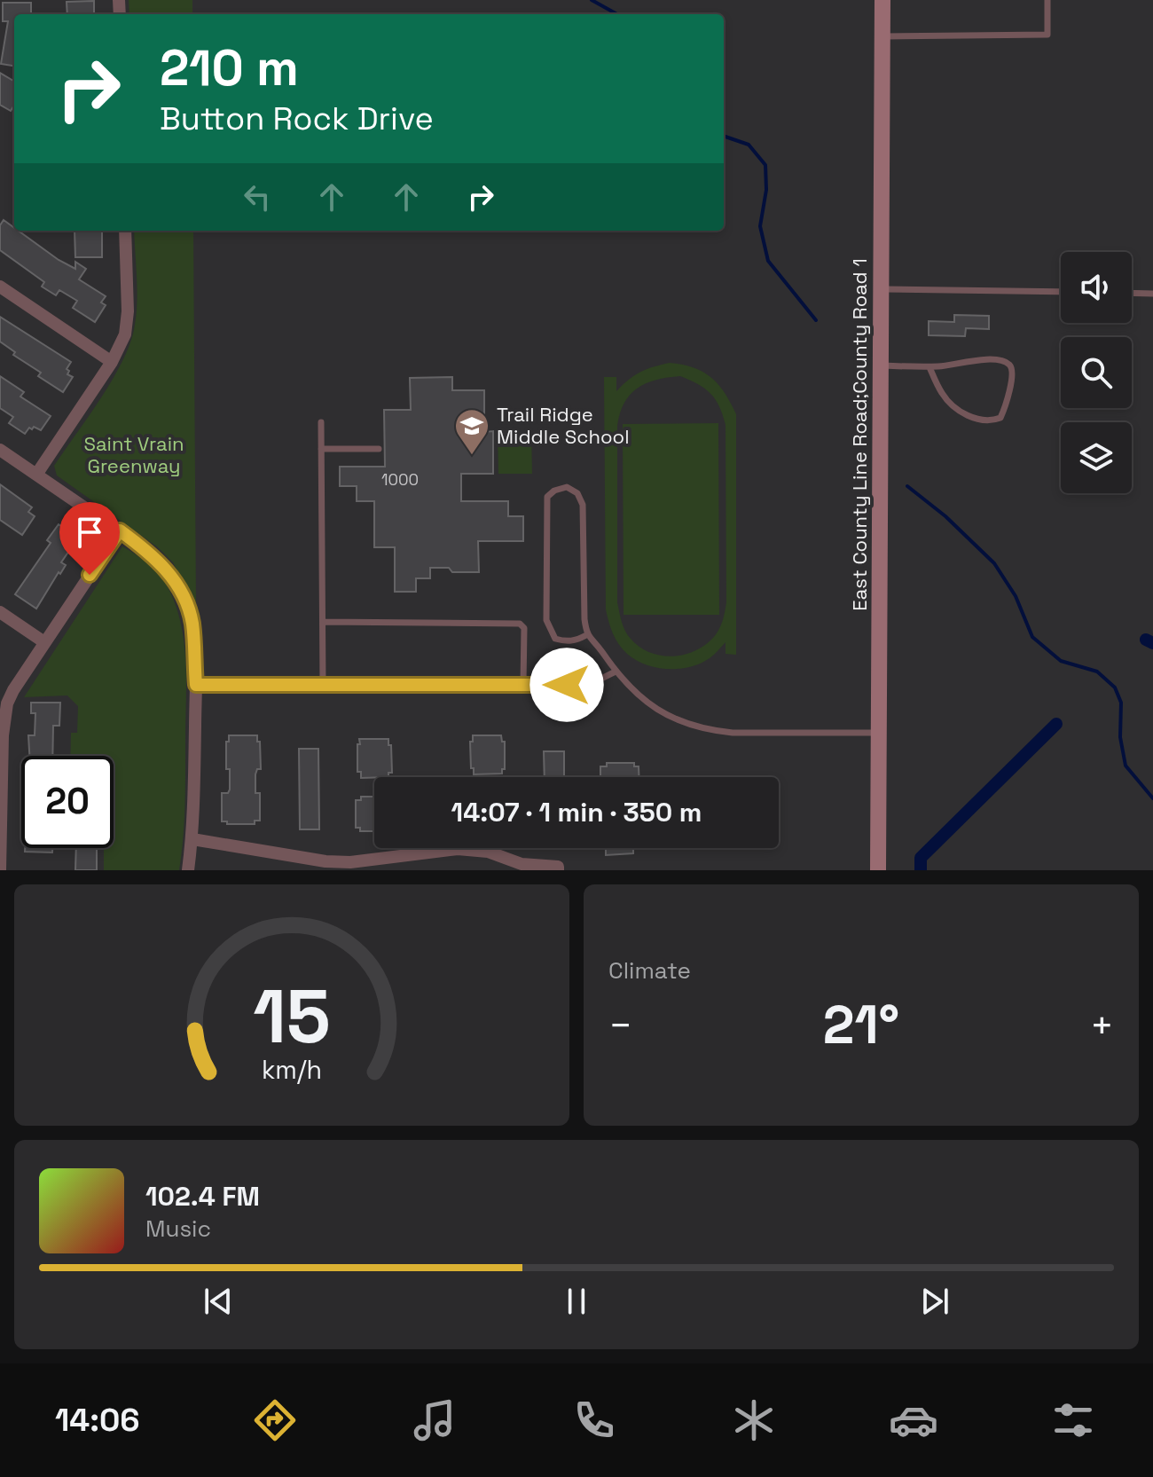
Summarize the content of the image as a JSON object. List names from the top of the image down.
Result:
{
  "streets": {
    "main road": ["East County Line Road;County Road 1"]
  },
  "parks": ["Saint Vrain Greenway"],
  "places": {
    "school or university": ["Trail Ridge Middle School"]
  },
  "house_numbers": ["1000"],
  "page": {
    "turn": ["210 m", "Button Rock Drive"],
    "limit": "20",
    "trip": "14:07 · 1 min · 350 m",
    "tile": "Climate",
    "heat": ["−", "21°", "+"],
    "song": ["102.4 FM", "Music"],
    "tabs": "14:06",
    "gauge": ["15", "km/h"]
  }
}
